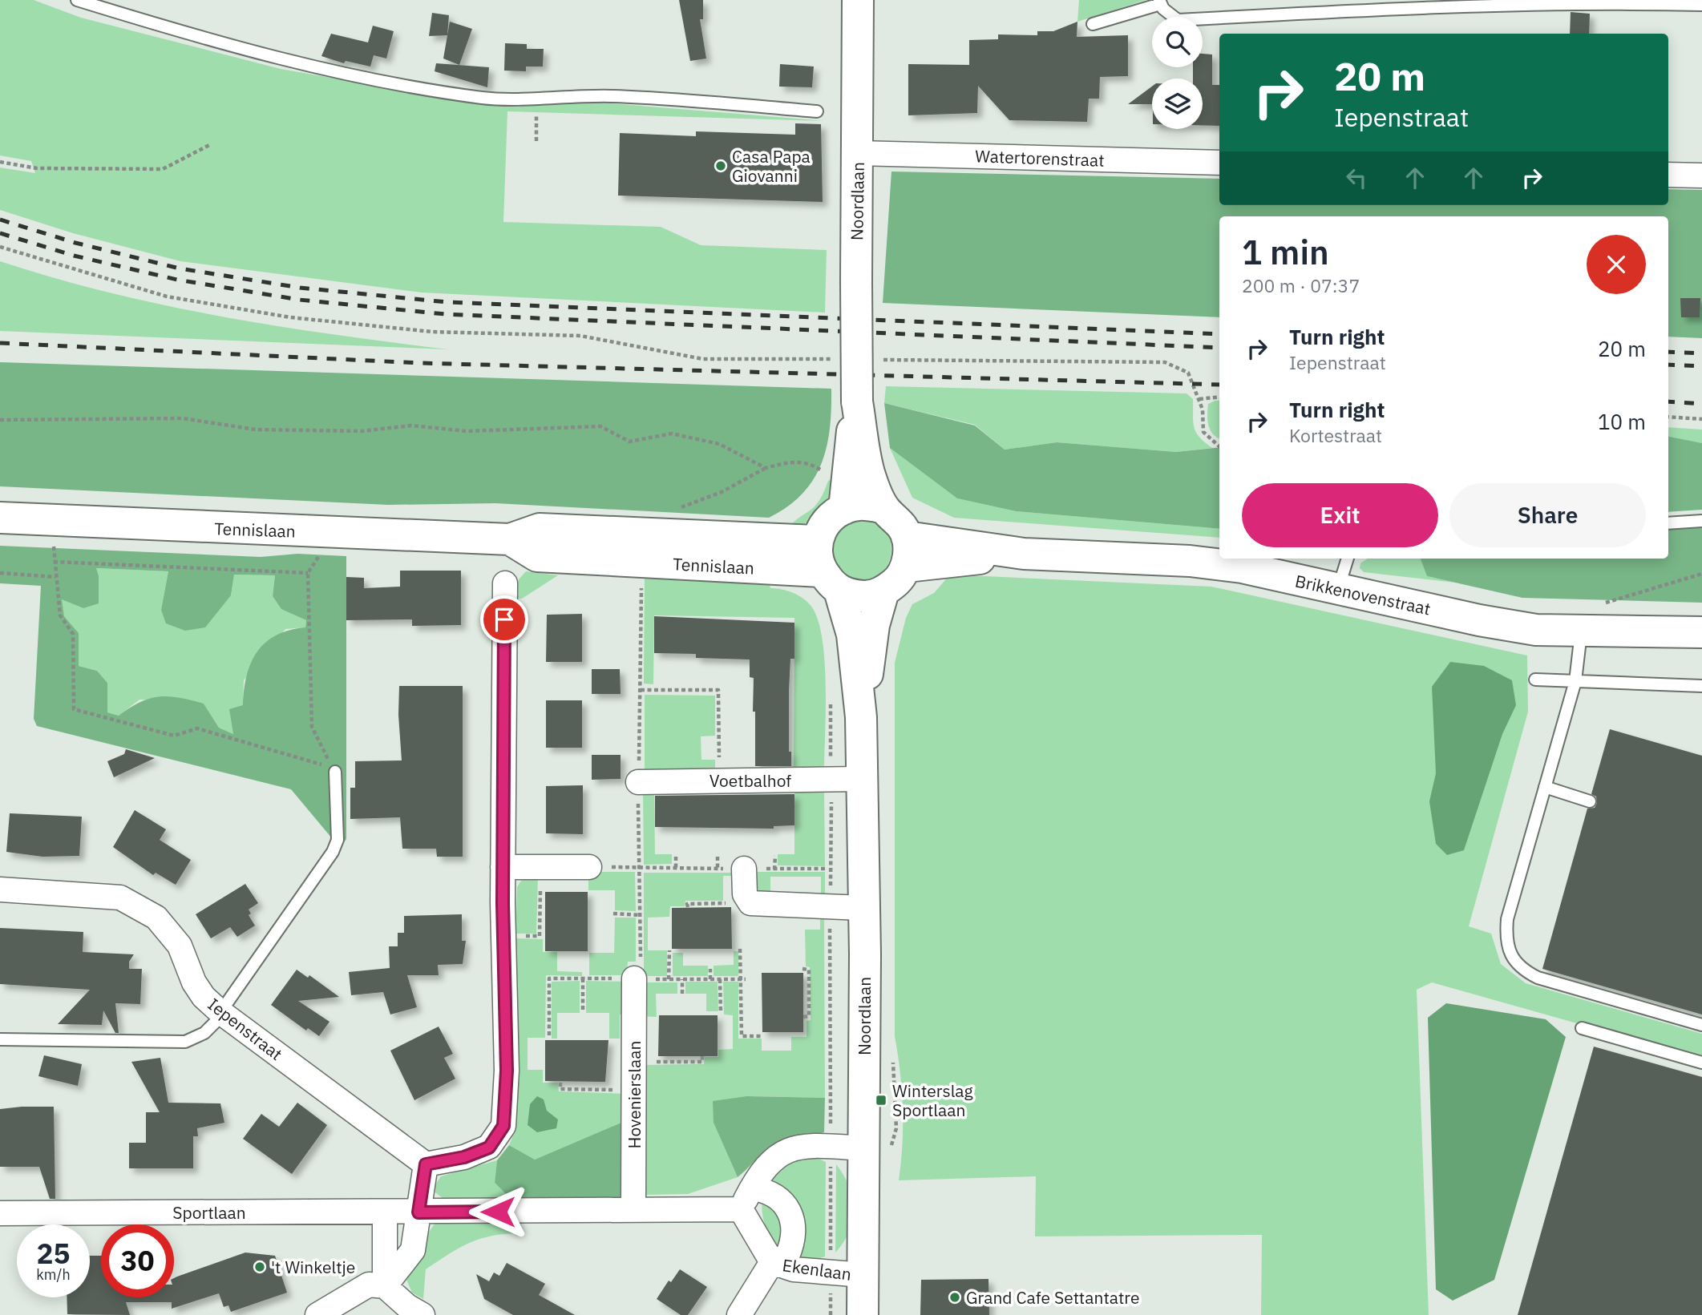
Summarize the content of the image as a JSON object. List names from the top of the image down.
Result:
{
  "streets": {
    "street": [
      "Watertorenstraat",
      "Noordlaan",
      "Tennislaan",
      "Brikkenovenstraat",
      "Voetbalhof",
      "Iepenstraat",
      "Hovenierslaan",
      "Sportlaan",
      "Ekenlaan"
    ]
  },
  "crossings": [
    ["Watertorenstraat", "Noordlaan"],
    ["Noordlaan", "Tennislaan"],
    ["Noordlaan", "Brikkenovenstraat"],
    ["Noordlaan", "Voetbalhof"],
    ["Noordlaan", "Ekenlaan"],
    ["Tennislaan", "Brikkenovenstraat"]
  ],
  "places": {
    "other": ["Casa Papa Giovanni", "'t Winkeltje", "Grand Cafe Settantatre"],
    "transit": ["Winterslag Sportlaan"]
  },
  "page": {
    "turn": ["20 m", "Iepenstraat"],
    "heading": ["1 min", "200 m · 07:37"],
    "list": [
      {
        "name": "Turn right",
        "note": "Iepenstraat",
        "value": "20 m"
      },
      {
        "name": "Turn right",
        "note": "Kortestraat",
        "value": "10 m"
      }
    ],
    "buttons": ["Exit", "Share"],
    "speed": "25 km/h",
    "limit": "30"
  }
}
